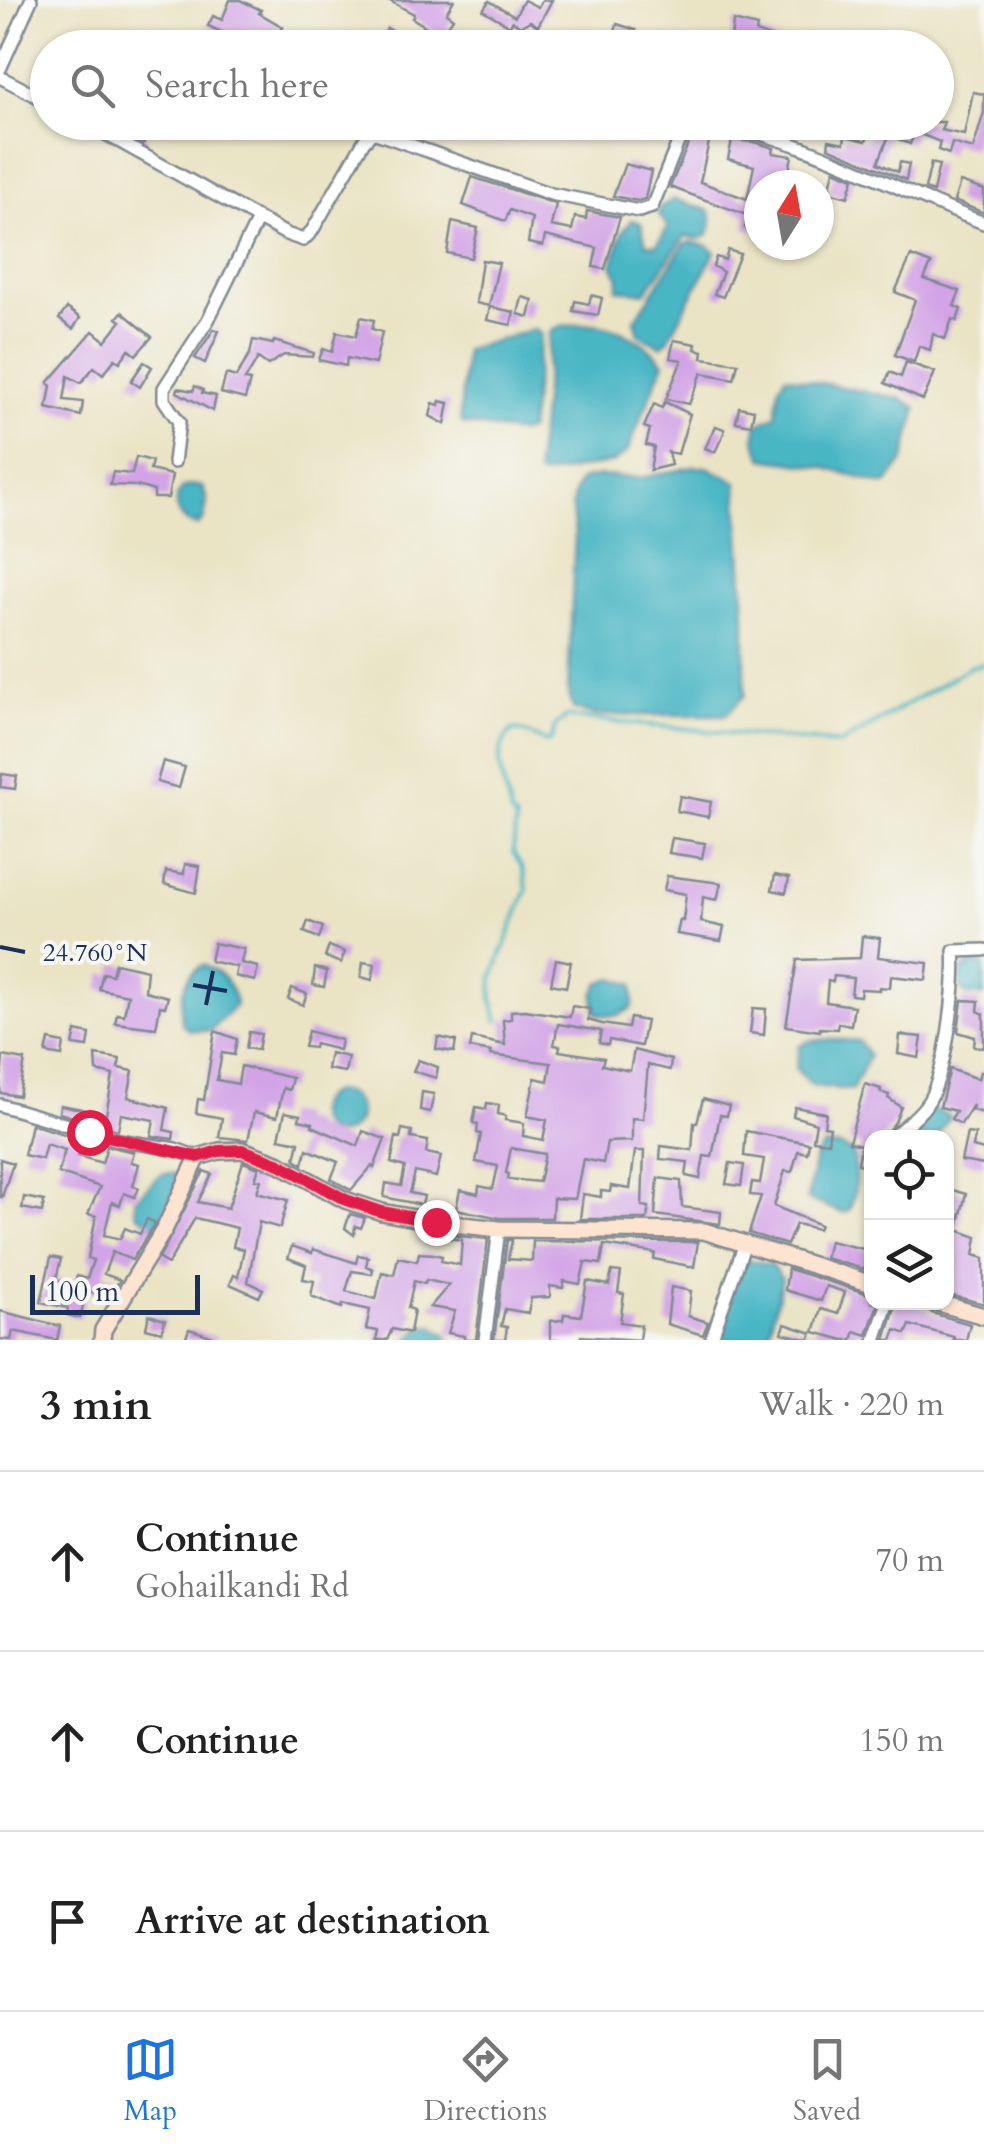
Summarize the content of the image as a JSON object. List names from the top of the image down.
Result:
{
  "scale_bar": "100 m",
  "north": "top",
  "page": {
    "search": "Search here",
    "scale": "100 m",
    "heading": ["3 min", "Walk · 220 m"],
    "list": [
      ["Continue", "Gohailkandi Rd", "70 m"],
      ["Continue", "150 m"],
      "Arrive at destination"
    ],
    "nav": ["Map", "Directions", "Saved"]
  },
  "coordinates": ["24.760°N"]
}
